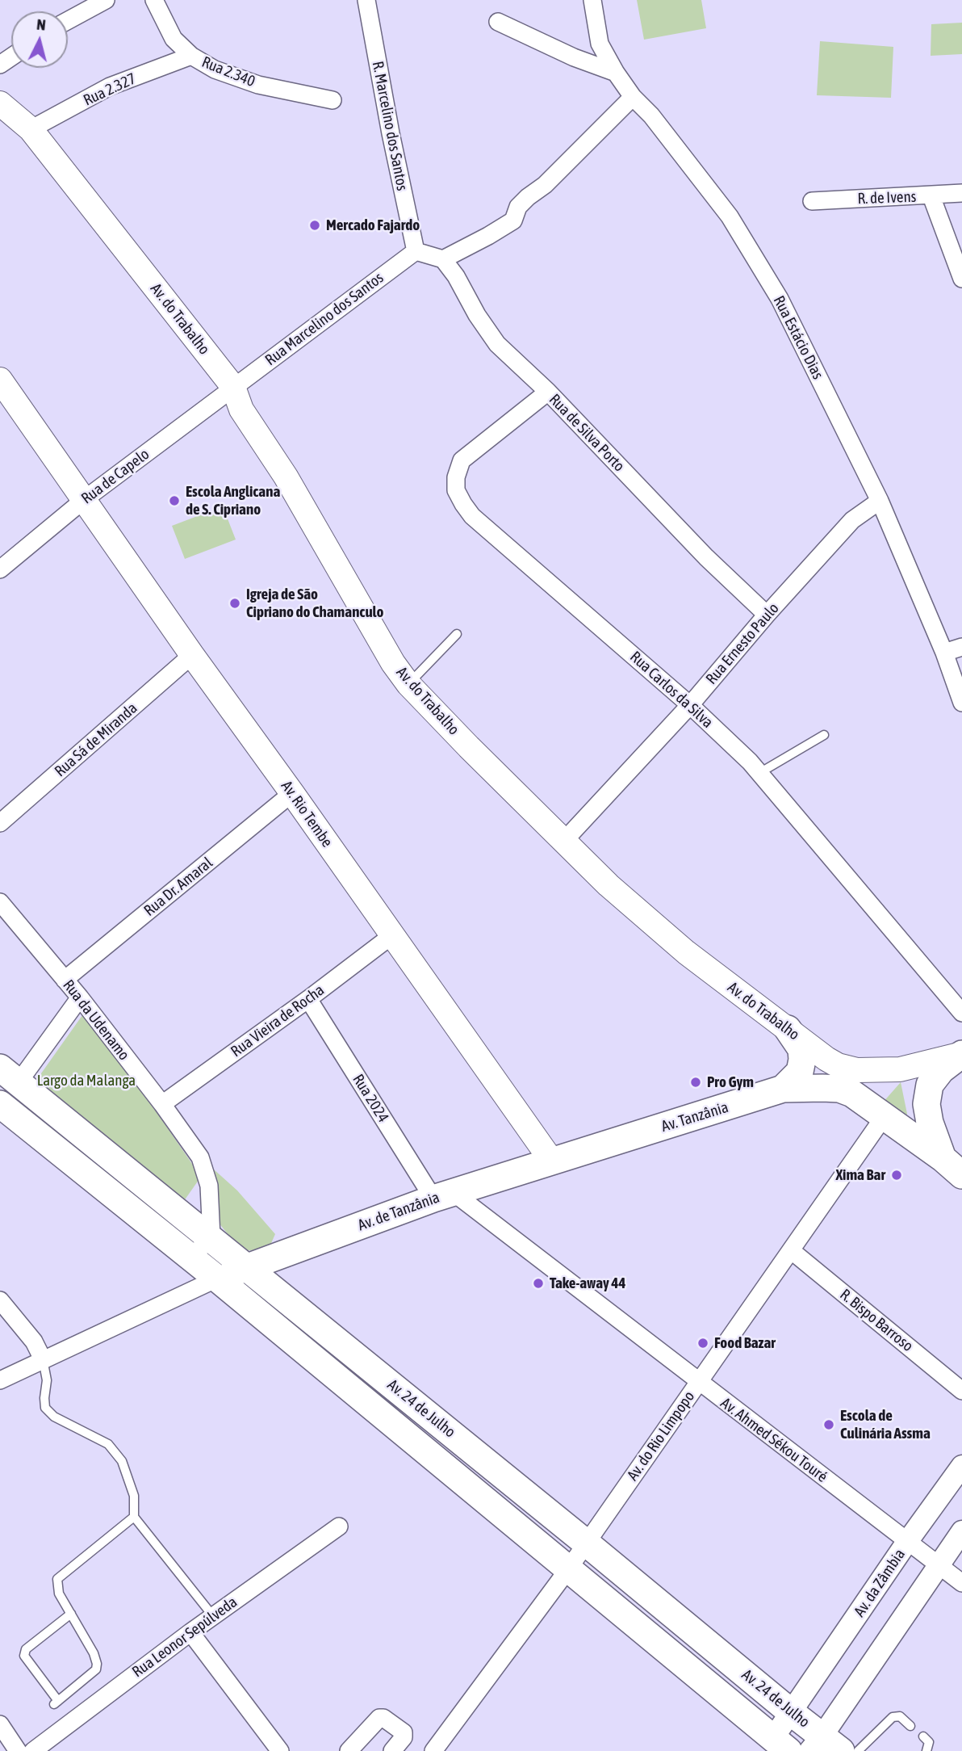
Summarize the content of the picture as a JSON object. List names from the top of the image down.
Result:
{
  "streets": {
    "main road": [
      "Av. do Trabalho",
      "Av. Rio Tembe",
      "Av. Tanzânia",
      "Av. de Tanzânia",
      "Av. 24 de Julho"
    ],
    "street": [
      "Rua 2.340",
      "Rua 2.327",
      "R. Marcelino dos Santos",
      "R. de Ivens",
      "Rua Marcelino dos Santos",
      "Rua Estácio Dias",
      "Rua de Silva Porto",
      "Rua de Capelo",
      "Rua Ernesto Paulo",
      "Rua Carlos da Silva",
      "Rua Sá de Miranda",
      "Rua Dr. Amaral",
      "Rua da Udenamo",
      "Rua Vieira de Rocha",
      "Rua 2024",
      "R. Bispo Barroso",
      "Av. do Rio Limpopo",
      "Av. Ahmed Sékou Touré",
      "Av. da Zâmbia",
      "Rua Leonor Sepúlveda"
    ]
  },
  "crossings": [
    ["Rua 2.340", "Rua 2.327"],
    ["Rua 2.327", "Av. do Trabalho"],
    ["R. Marcelino dos Santos", "Rua Marcelino dos Santos"],
    ["Av. do Trabalho", "Rua Marcelino dos Santos"],
    ["Av. do Trabalho", "Rua de Capelo"],
    ["Av. do Trabalho", "Rua Ernesto Paulo"],
    ["Av. do Trabalho", "Av. Tanzânia"],
    ["Rua Marcelino dos Santos", "Rua de Capelo"],
    ["Rua Estácio Dias", "Rua Ernesto Paulo"],
    ["Rua de Silva Porto", "Rua Ernesto Paulo"],
    ["Rua de Silva Porto", "Rua Carlos da Silva"],
    ["Rua de Capelo", "Av. Rio Tembe"],
    ["Rua Ernesto Paulo", "Rua Carlos da Silva"],
    ["Rua Sá de Miranda", "Av. Rio Tembe"],
    ["Av. Rio Tembe", "Rua Dr. Amaral"],
    ["Av. Rio Tembe", "Rua Vieira de Rocha"],
    ["Av. Rio Tembe", "Av. Tanzânia"],
    ["Av. Rio Tembe", "Av. de Tanzânia"],
    ["Rua Dr. Amaral", "Rua da Udenamo"],
    ["Rua da Udenamo", "Rua Vieira de Rocha"],
    ["Rua da Udenamo", "Av. 24 de Julho"],
    ["Rua Vieira de Rocha", "Rua 2024"],
    ["Rua 2024", "Av. de Tanzânia"],
    ["Rua 2024", "Av. Ahmed Sékou Touré"],
    ["Av. Tanzânia", "Av. de Tanzânia"],
    ["Av. de Tanzânia", "Av. 24 de Julho"],
    ["Av. de Tanzânia", "Av. Ahmed Sékou Touré"],
    ["R. Bispo Barroso", "Av. do Rio Limpopo"],
    ["Av. 24 de Julho", "Av. do Rio Limpopo"],
    ["Av. 24 de Julho", "Av. da Zâmbia"],
    ["Av. do Rio Limpopo", "Av. Ahmed Sékou Touré"],
    ["Av. Ahmed Sékou Touré", "Av. da Zâmbia"]
  ],
  "parks": ["Largo da Malanga"],
  "places": [
    "Mercado Fajardo",
    "Escola Anglicana de S. Cipriano",
    "Igreja de São Cipriano do Chamanculo",
    "Pro Gym",
    "Xima Bar",
    "Take-away 44",
    "Food Bazar",
    "Escola de Culinária Assma"
  ],
  "north": "top"
}
